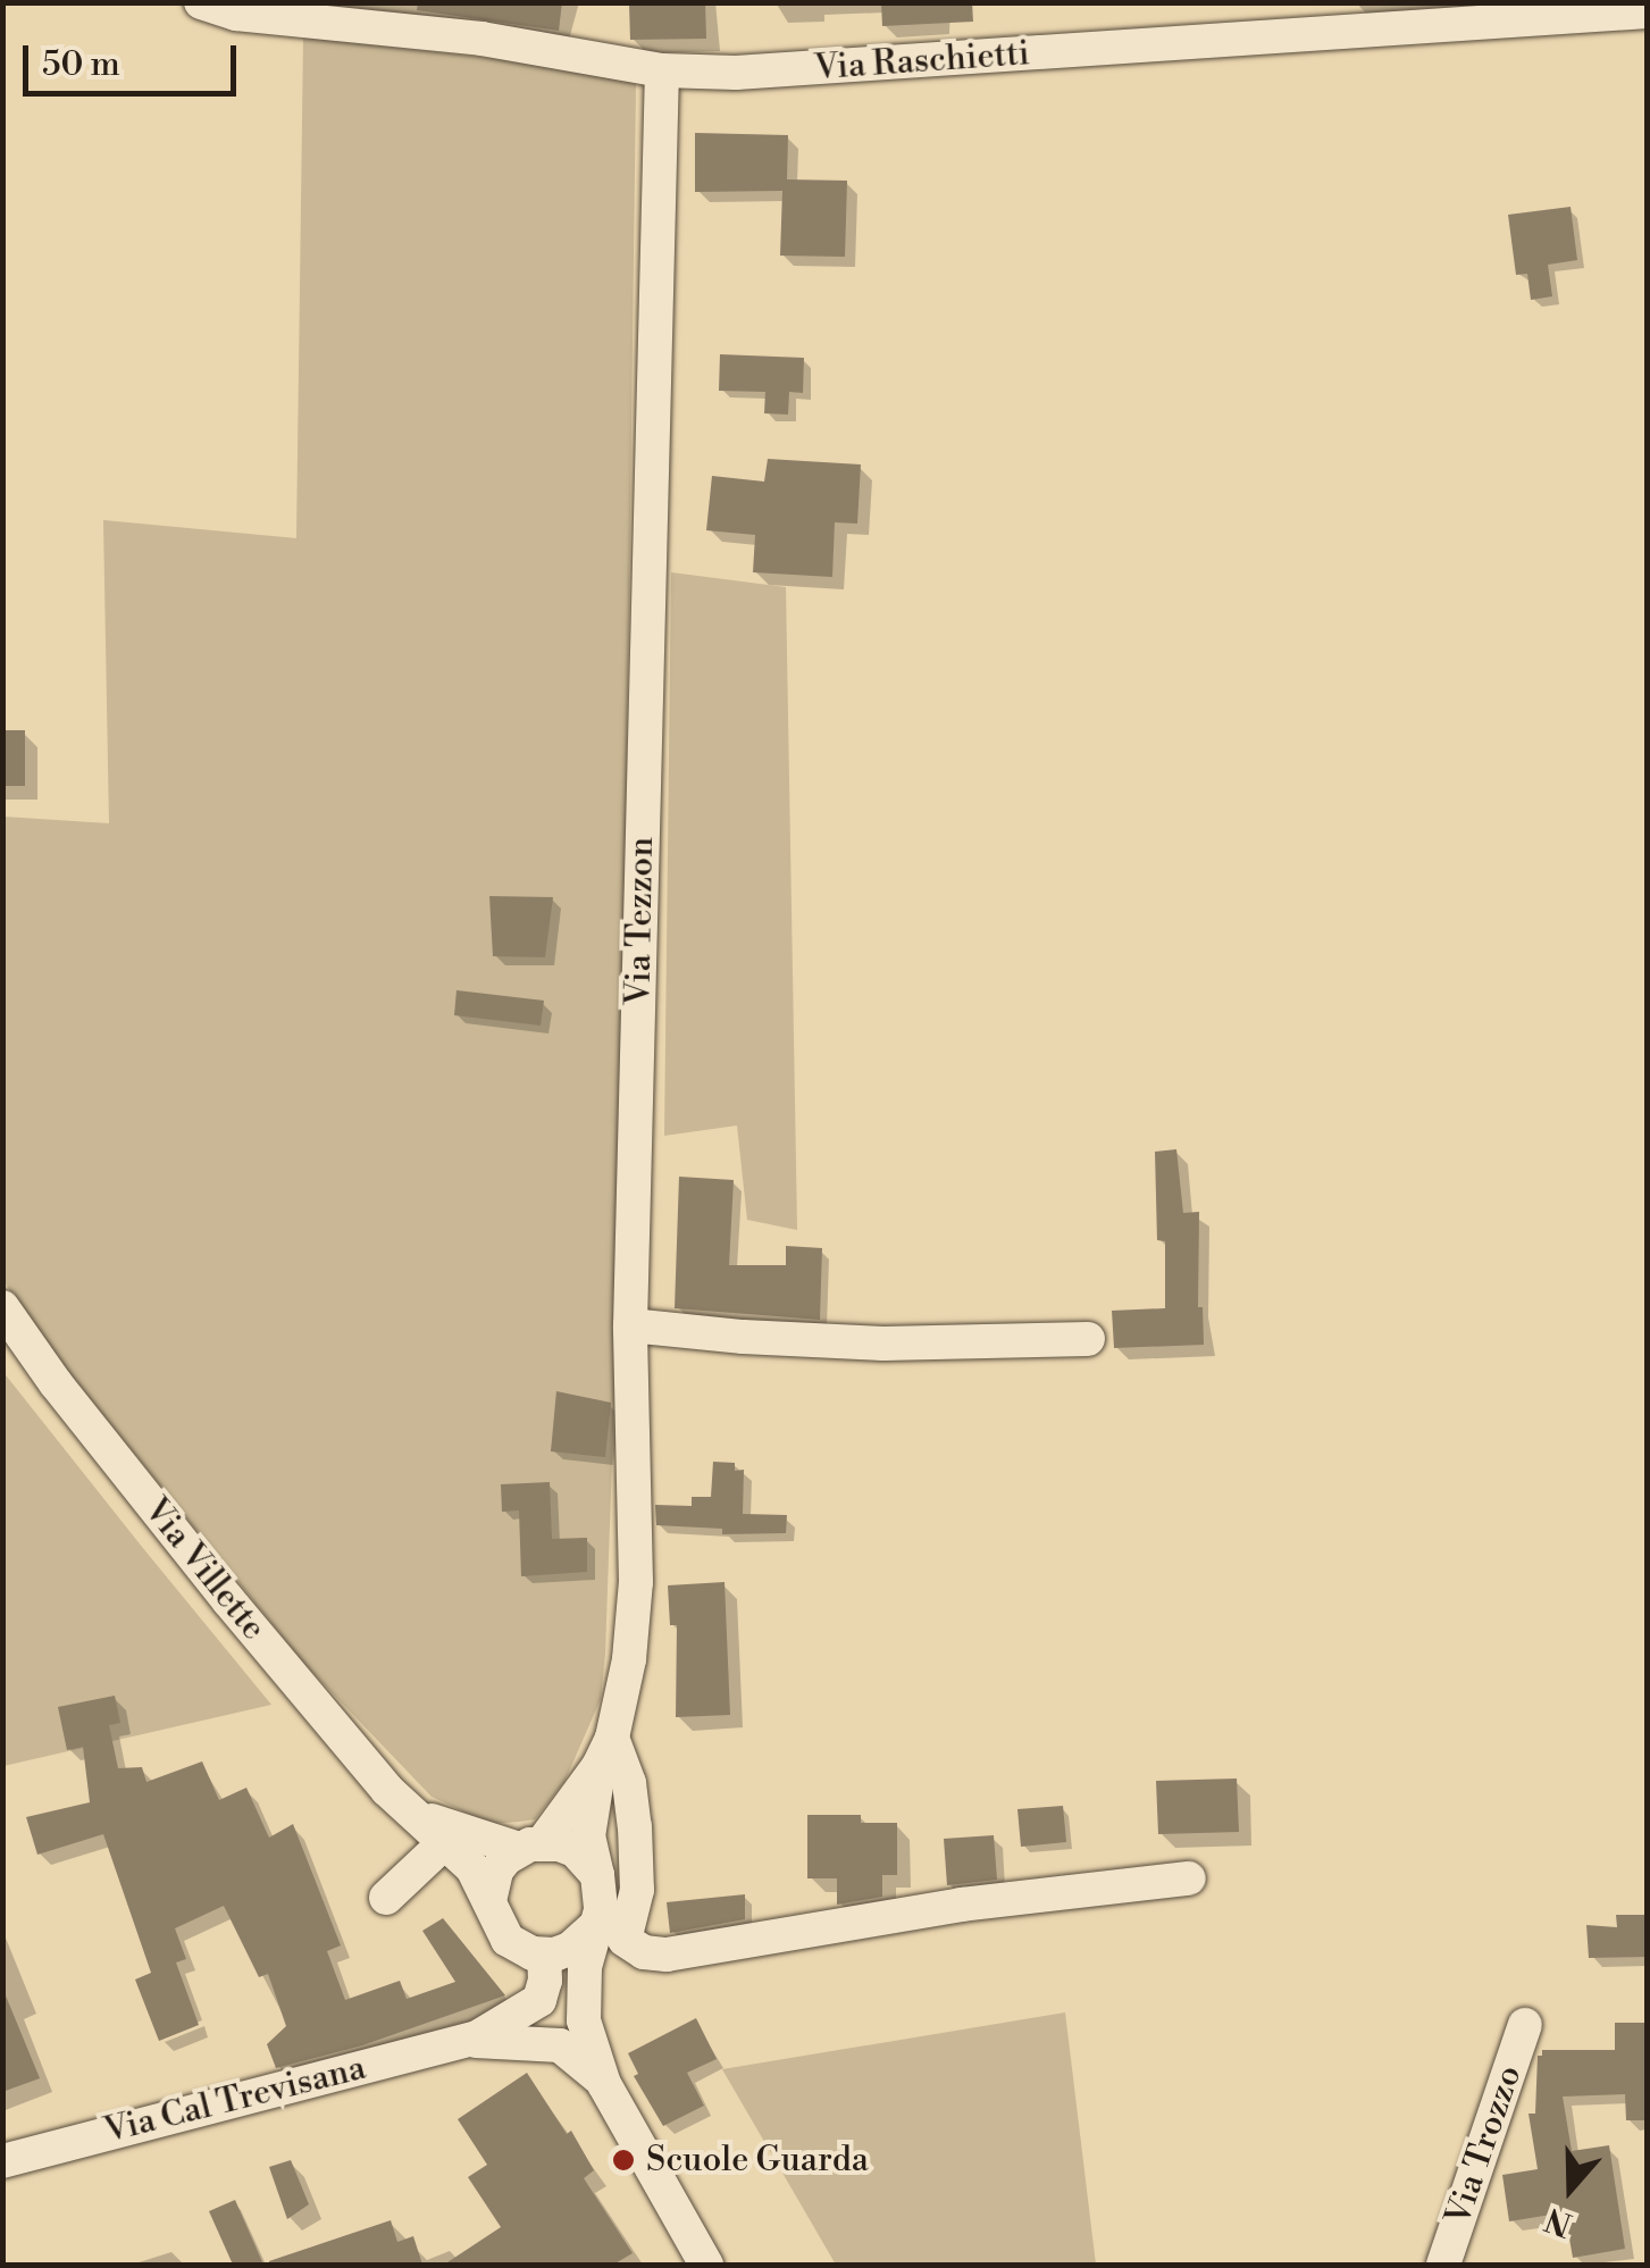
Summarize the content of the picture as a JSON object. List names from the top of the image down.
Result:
{
  "streets": {
    "street": [
      "Via Raschietti",
      "Via Tezzon",
      "Via Villette",
      "Via Cal Trevisana",
      "Via Trozzo"
    ]
  },
  "crossings": [
    ["Via Raschietti", "Via Tezzon"],
    ["Via Tezzon", "Via Villette"],
    ["Via Tezzon", "Via Cal Trevisana"],
    ["Via Villette", "Via Cal Trevisana"]
  ],
  "places": ["Scuole Guarda"],
  "scale_bar": "50 m",
  "north": "bottom"
}
